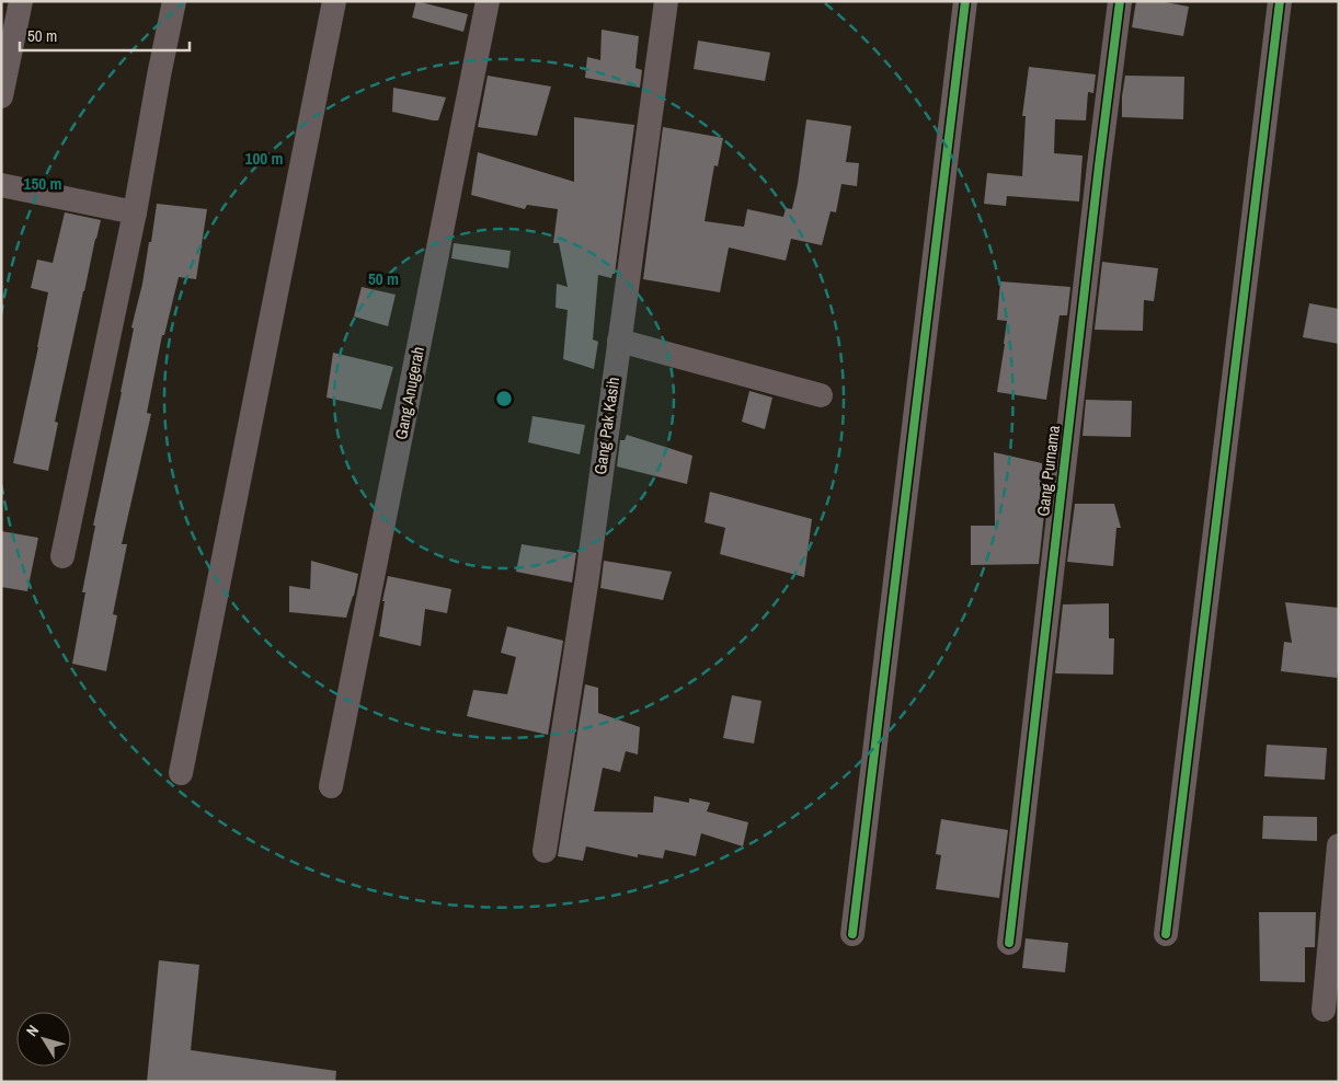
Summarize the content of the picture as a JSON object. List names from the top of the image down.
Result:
{
  "streets": {
    "street": ["Gang Anugerah", "Gang Pak Kasih", "Gang Purnama"]
  },
  "scale_bar": "50 m",
  "north": "top left",
  "rings": ["100 m", "150 m", "50 m"]
}
